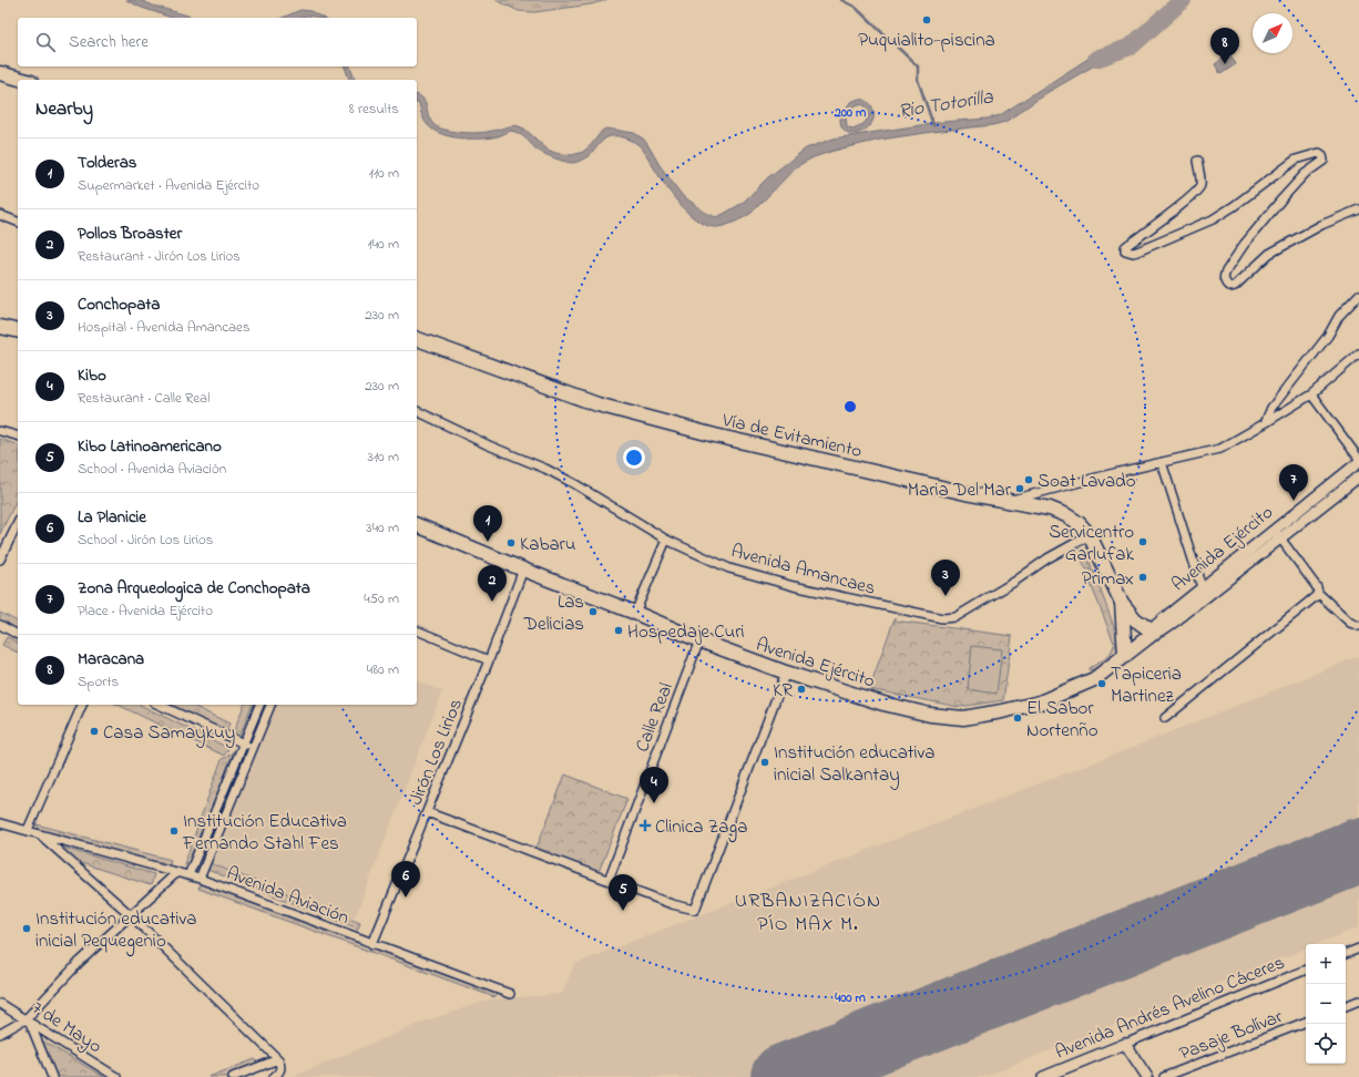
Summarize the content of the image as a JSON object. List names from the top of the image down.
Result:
{
  "streets": {
    "highway": ["Vía de Evitamiento", "Avenida Ejército"],
    "street": [
      "Avenida Amancaes",
      "Calle Real",
      "Jirón Los Lirios",
      "Avenida Aviación",
      "Avenida Andrés Avelino Cáceres",
      "7 de Mayo",
      "Pasaje Bolívar"
    ]
  },
  "crossings": [
    ["Vía de Evitamiento", "Avenida Ejército"],
    ["Vía de Evitamiento", "Avenida Amancaes"],
    ["Avenida Ejército", "Calle Real"],
    ["Avenida Ejército", "Jirón Los Lirios"],
    ["Jirón Los Lirios", "Avenida Aviación"]
  ],
  "districts": ["URBANIZACIÓN PÍO MAX M."],
  "water": ["Rio Totorilla"],
  "places": {
    "other": [
      "Puquialito-piscina",
      "Soat Lavado",
      "Maria Del Mar",
      "Servicentro Garlufak",
      "Kabaru",
      "Primax",
      "Las Delicias",
      "Hospedaje Curi",
      "Tapiceria Martinez",
      "KR",
      "El Sabor Nortenño",
      "Casa Samaykuy",
      "Institución educativa inicial Salkantay",
      "Institución Educativa Fernando Stahl Fes",
      "Institución educativa inicial Pequegenio"
    ],
    "health": ["Clinica Zaga"]
  },
  "north": "top right",
  "page": {
    "search": "Search here",
    "pins": [
      "8",
      "7",
      "1",
      "3",
      "2",
      "4",
      "6",
      "5"
    ],
    "heading": ["Nearby", "8 results"],
    "list": [
      {
        "mark": "1",
        "name": "Tolderas",
        "note": "Supermarket · Avenida Ejército",
        "value": "110 m"
      },
      {
        "mark": "2",
        "name": "Pollos Broaster",
        "note": "Restaurant · Jirón Los Lirios",
        "value": "140 m"
      },
      {
        "mark": "3",
        "name": "Conchopata",
        "note": "Hospital · Avenida Amancaes",
        "value": "230 m"
      },
      {
        "mark": "4",
        "name": "Kibo",
        "note": "Restaurant · Calle Real",
        "value": "230 m"
      },
      {
        "mark": "5",
        "name": "Kibo Latinoamericano",
        "note": "School · Avenida Aviación",
        "value": "310 m"
      },
      {
        "mark": "6",
        "name": "La Planicie",
        "note": "School · Jirón Los Lirios",
        "value": "340 m"
      },
      {
        "mark": "7",
        "name": "Zona Arqueologica de Conchopata",
        "note": "Place · Avenida Ejército",
        "value": "450 m"
      },
      {
        "mark": "8",
        "name": "Maracana",
        "note": "Sports",
        "value": "480 m"
      }
    ],
    "map_buttons": ["+", "−"]
  },
  "rings": ["200 m", "400 m"]
}
